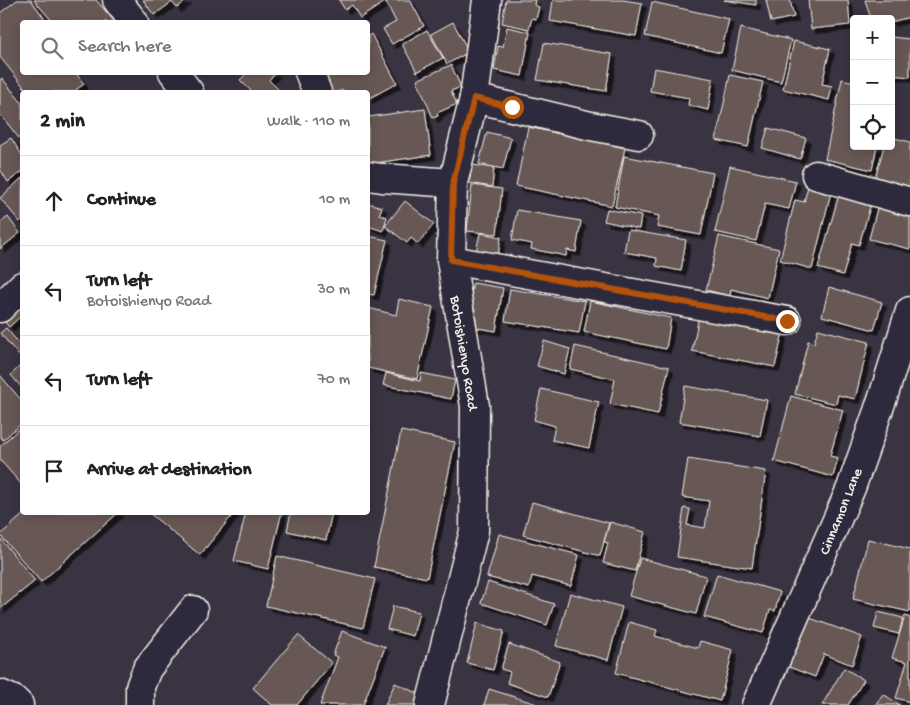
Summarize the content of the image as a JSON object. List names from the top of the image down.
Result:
{
  "streets": {
    "street": ["Botoishienyo Road", "Cinnamon Lane"]
  },
  "page": {
    "map_buttons": ["+", "−"],
    "search": "Search here",
    "heading": ["2 min", "Walk · 110 m"],
    "list": [
      ["Continue", "10 m"],
      ["Turn left", "Botoishienyo Road", "30 m"],
      ["Turn left", "70 m"],
      "Arrive at destination"
    ]
  }
}
